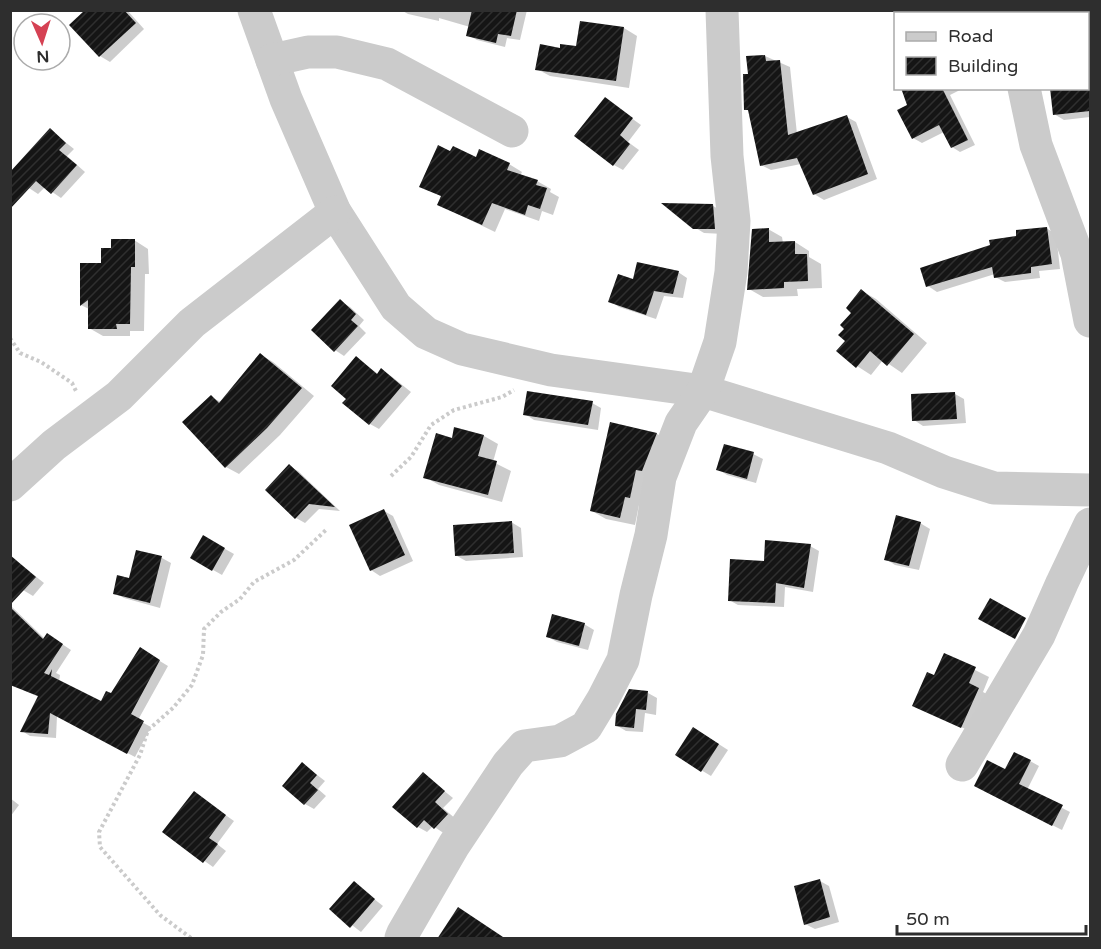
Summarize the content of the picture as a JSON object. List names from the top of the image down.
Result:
{
  "legend": ["Road", "Building"],
  "scale_bar": "50 m",
  "north": "bottom"
}
